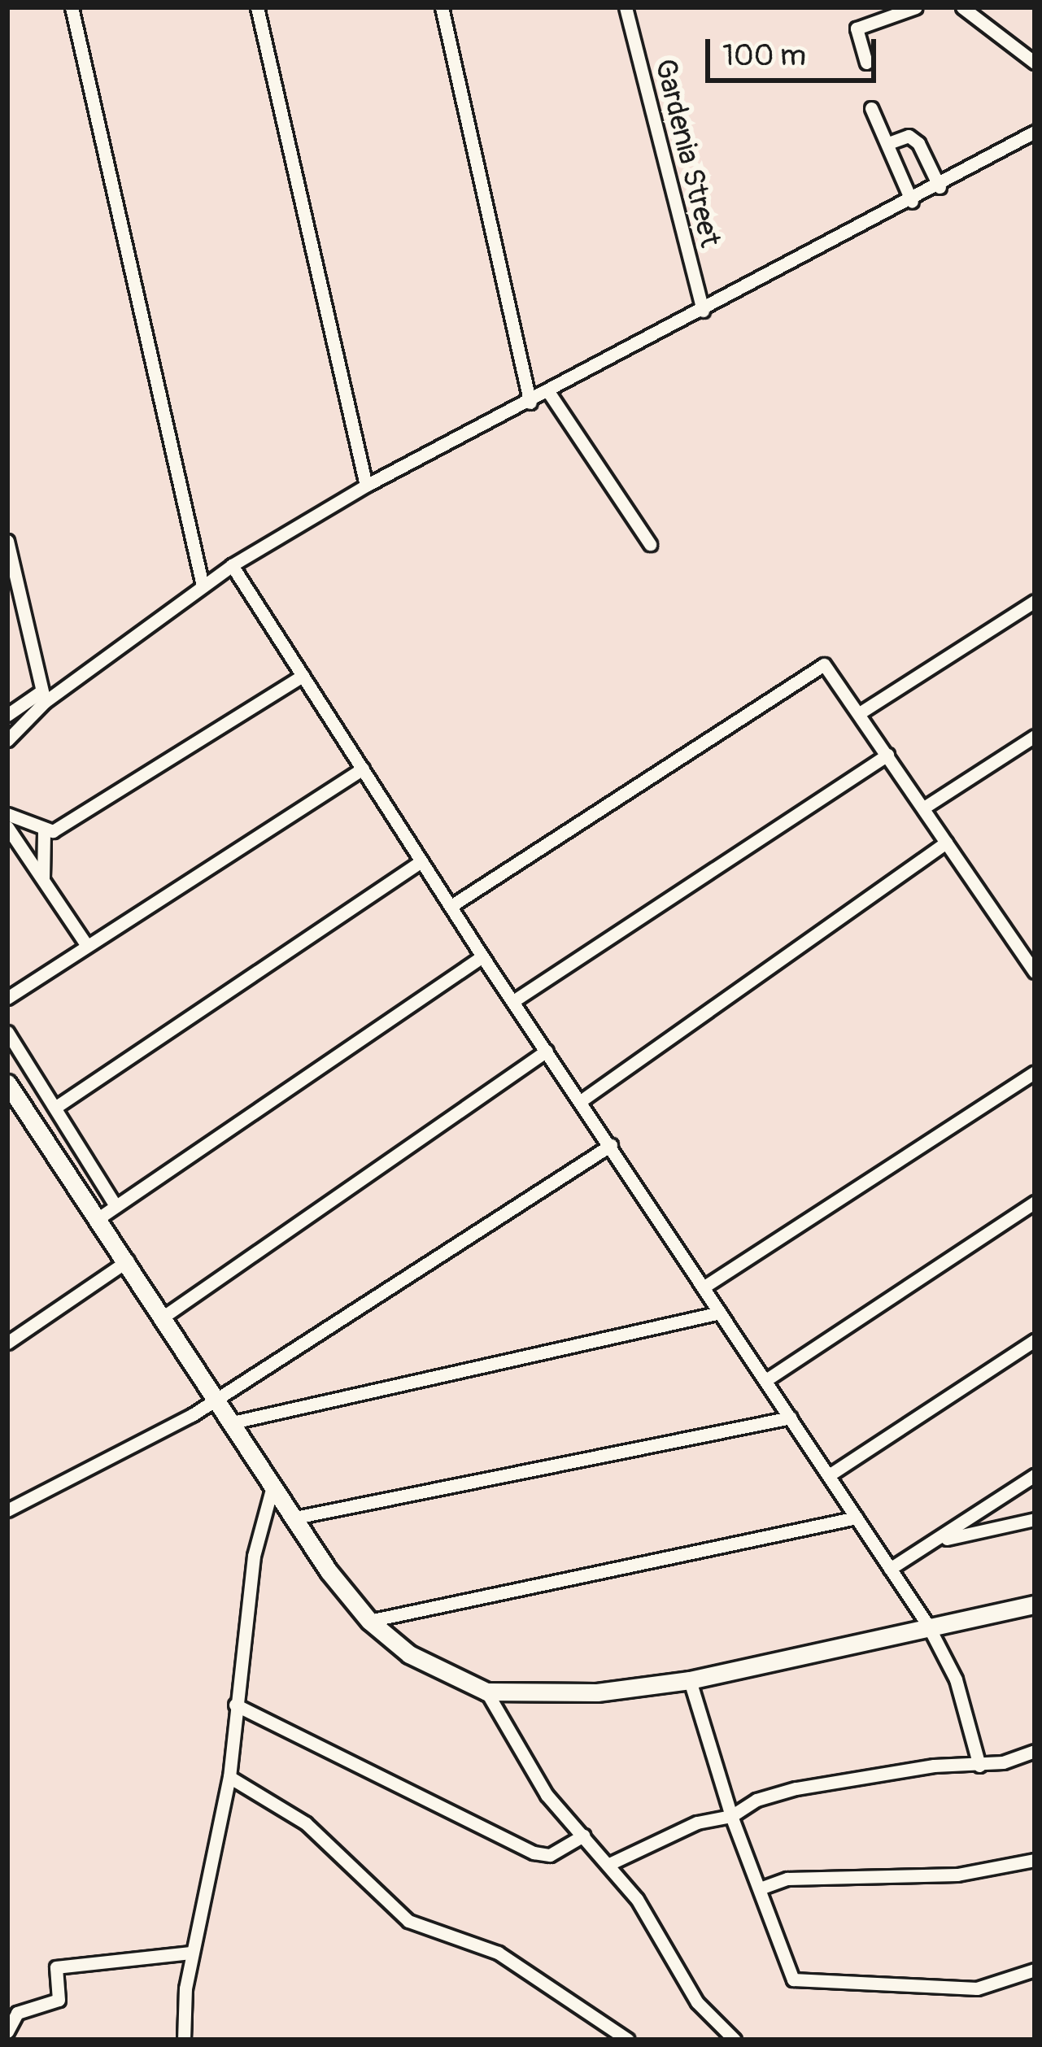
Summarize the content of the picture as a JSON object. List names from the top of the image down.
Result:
{
  "streets": {
    "street": ["Gardenia Street"]
  },
  "scale_bar": "100 m"
}
